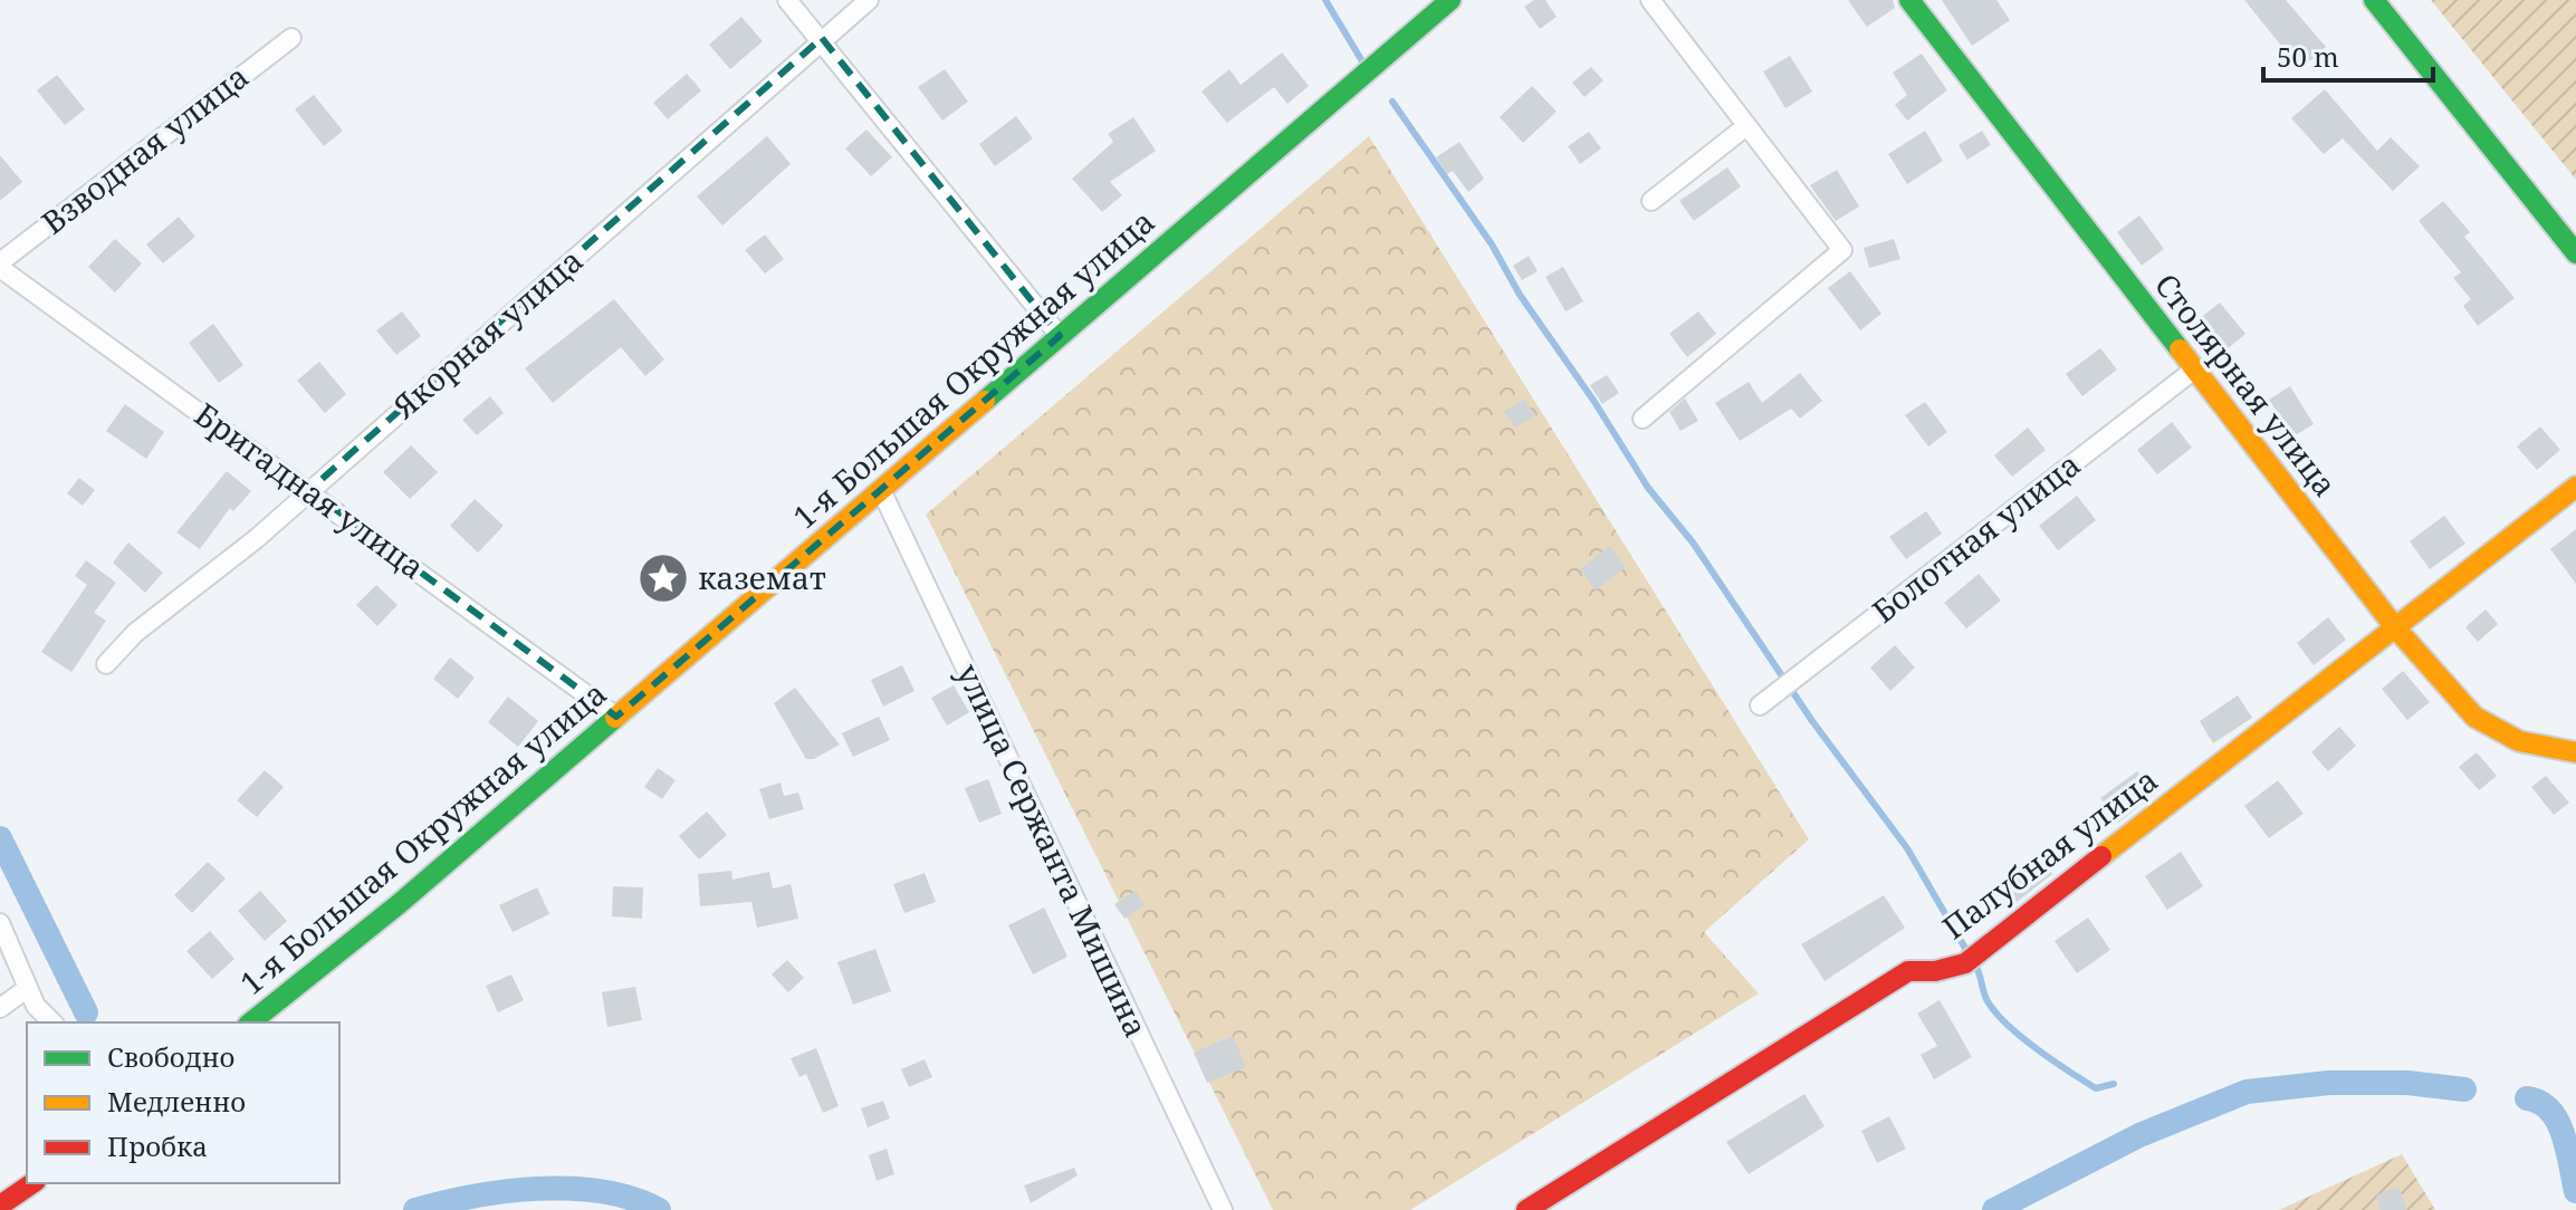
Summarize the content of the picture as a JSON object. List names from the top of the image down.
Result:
{
  "streets": {
    "street": [
      "Взводная улица",
      "Якорная улица",
      "1-я Большая Окружная улица",
      "Столярная улица",
      "Бригадная улица",
      "Болотная улица",
      "улица Сержанта Мишина",
      "Палубная улица"
    ]
  },
  "crossings": [
    ["Взводная улица", "Бригадная улица"],
    ["Якорная улица", "Бригадная улица"],
    ["1-я Большая Окружная улица", "Бригадная улица"],
    ["1-я Большая Окружная улица", "улица Сержанта Мишина"],
    ["Столярная улица", "Болотная улица"],
    ["Столярная улица", "Палубная улица"]
  ],
  "places": {
    "place": ["каземат"]
  },
  "legend": ["Свободно", "Медленно", "Пробка"],
  "scale_bar": "50 m"
}
